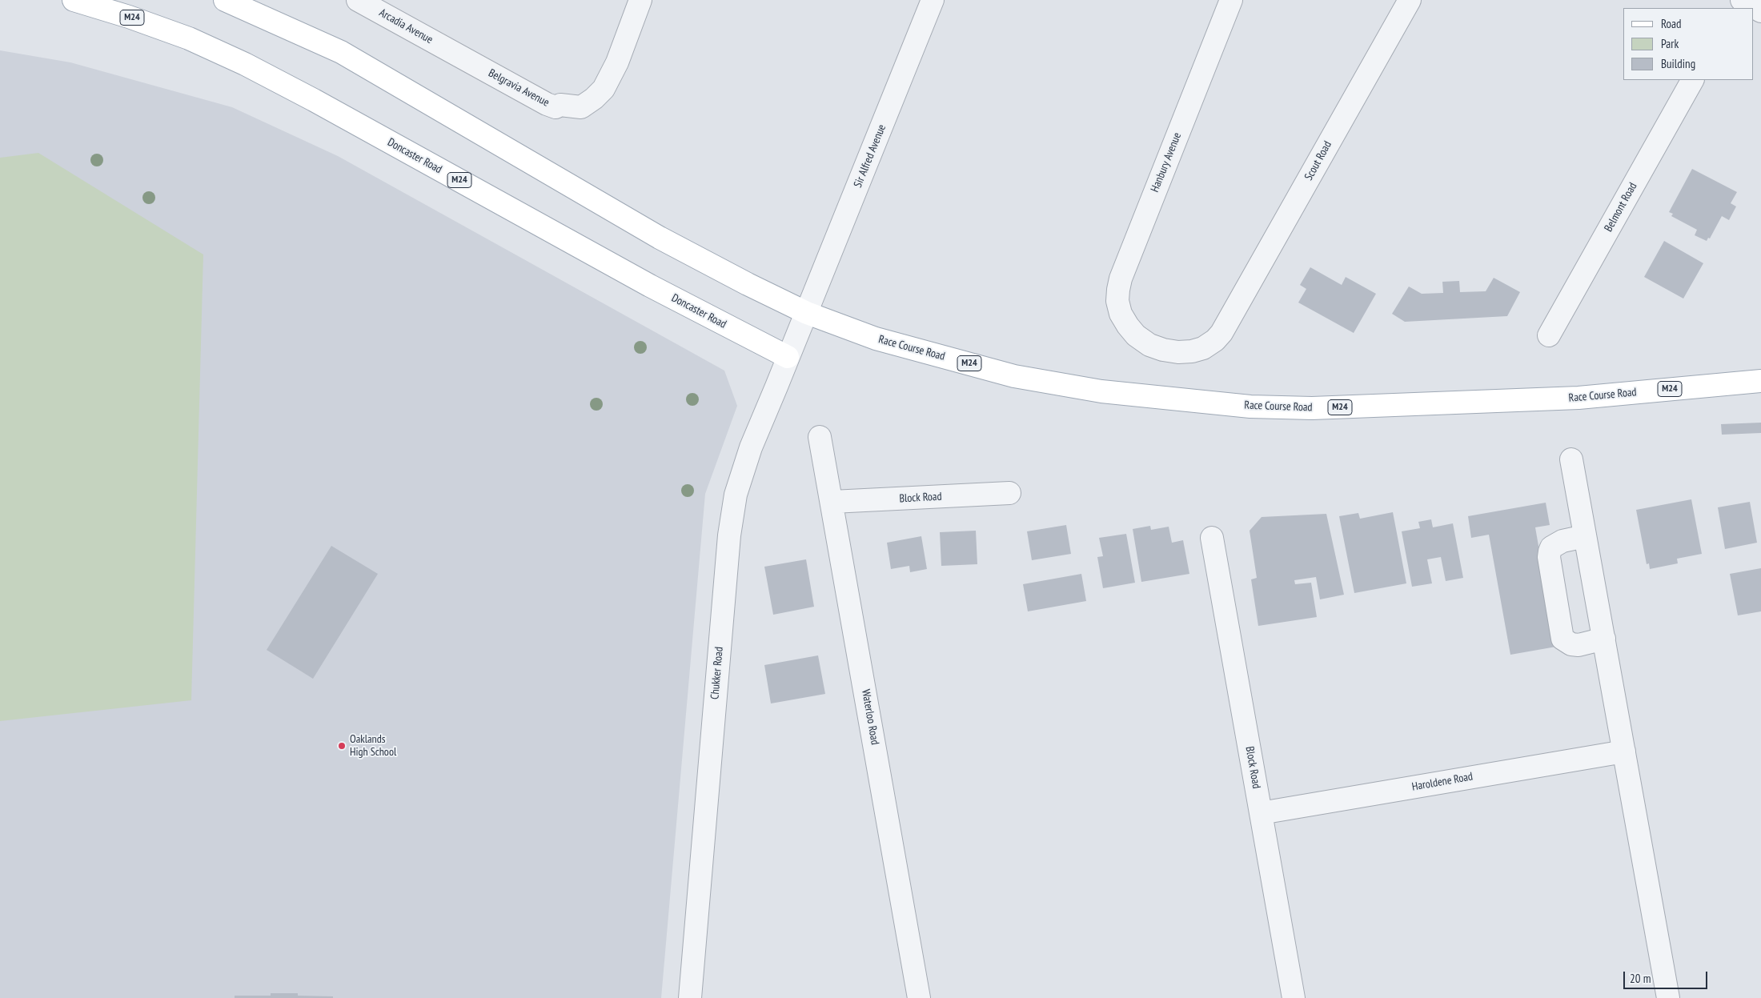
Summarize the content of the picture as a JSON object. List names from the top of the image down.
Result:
{
  "streets": {
    "main road": ["M24", "Doncaster Road", "Race Course Road"],
    "street": [
      "Arcadia Avenue",
      "Belgravia Avenue",
      "Sir Alfred Avenue",
      "Scout Road",
      "Hanbury Avenue",
      "Belmont Road",
      "Block Road",
      "Chukker Road",
      "Waterloo Road",
      "Haroldene Road"
    ]
  },
  "crossings": [
    ["M24", "Sir Alfred Avenue"],
    ["M24", "Race Course Road"],
    ["Arcadia Avenue", "Belgravia Avenue"],
    ["Doncaster Road", "Sir Alfred Avenue"],
    ["Doncaster Road", "Chukker Road"],
    ["Sir Alfred Avenue", "Race Course Road"],
    ["Sir Alfred Avenue", "Chukker Road"],
    ["Scout Road", "Hanbury Avenue"],
    ["Block Road", "Waterloo Road"],
    ["Block Road", "Haroldene Road"]
  ],
  "places": ["Oaklands High School"],
  "legend": ["Road", "Park", "Building"],
  "scale_bar": "20 m"
}
